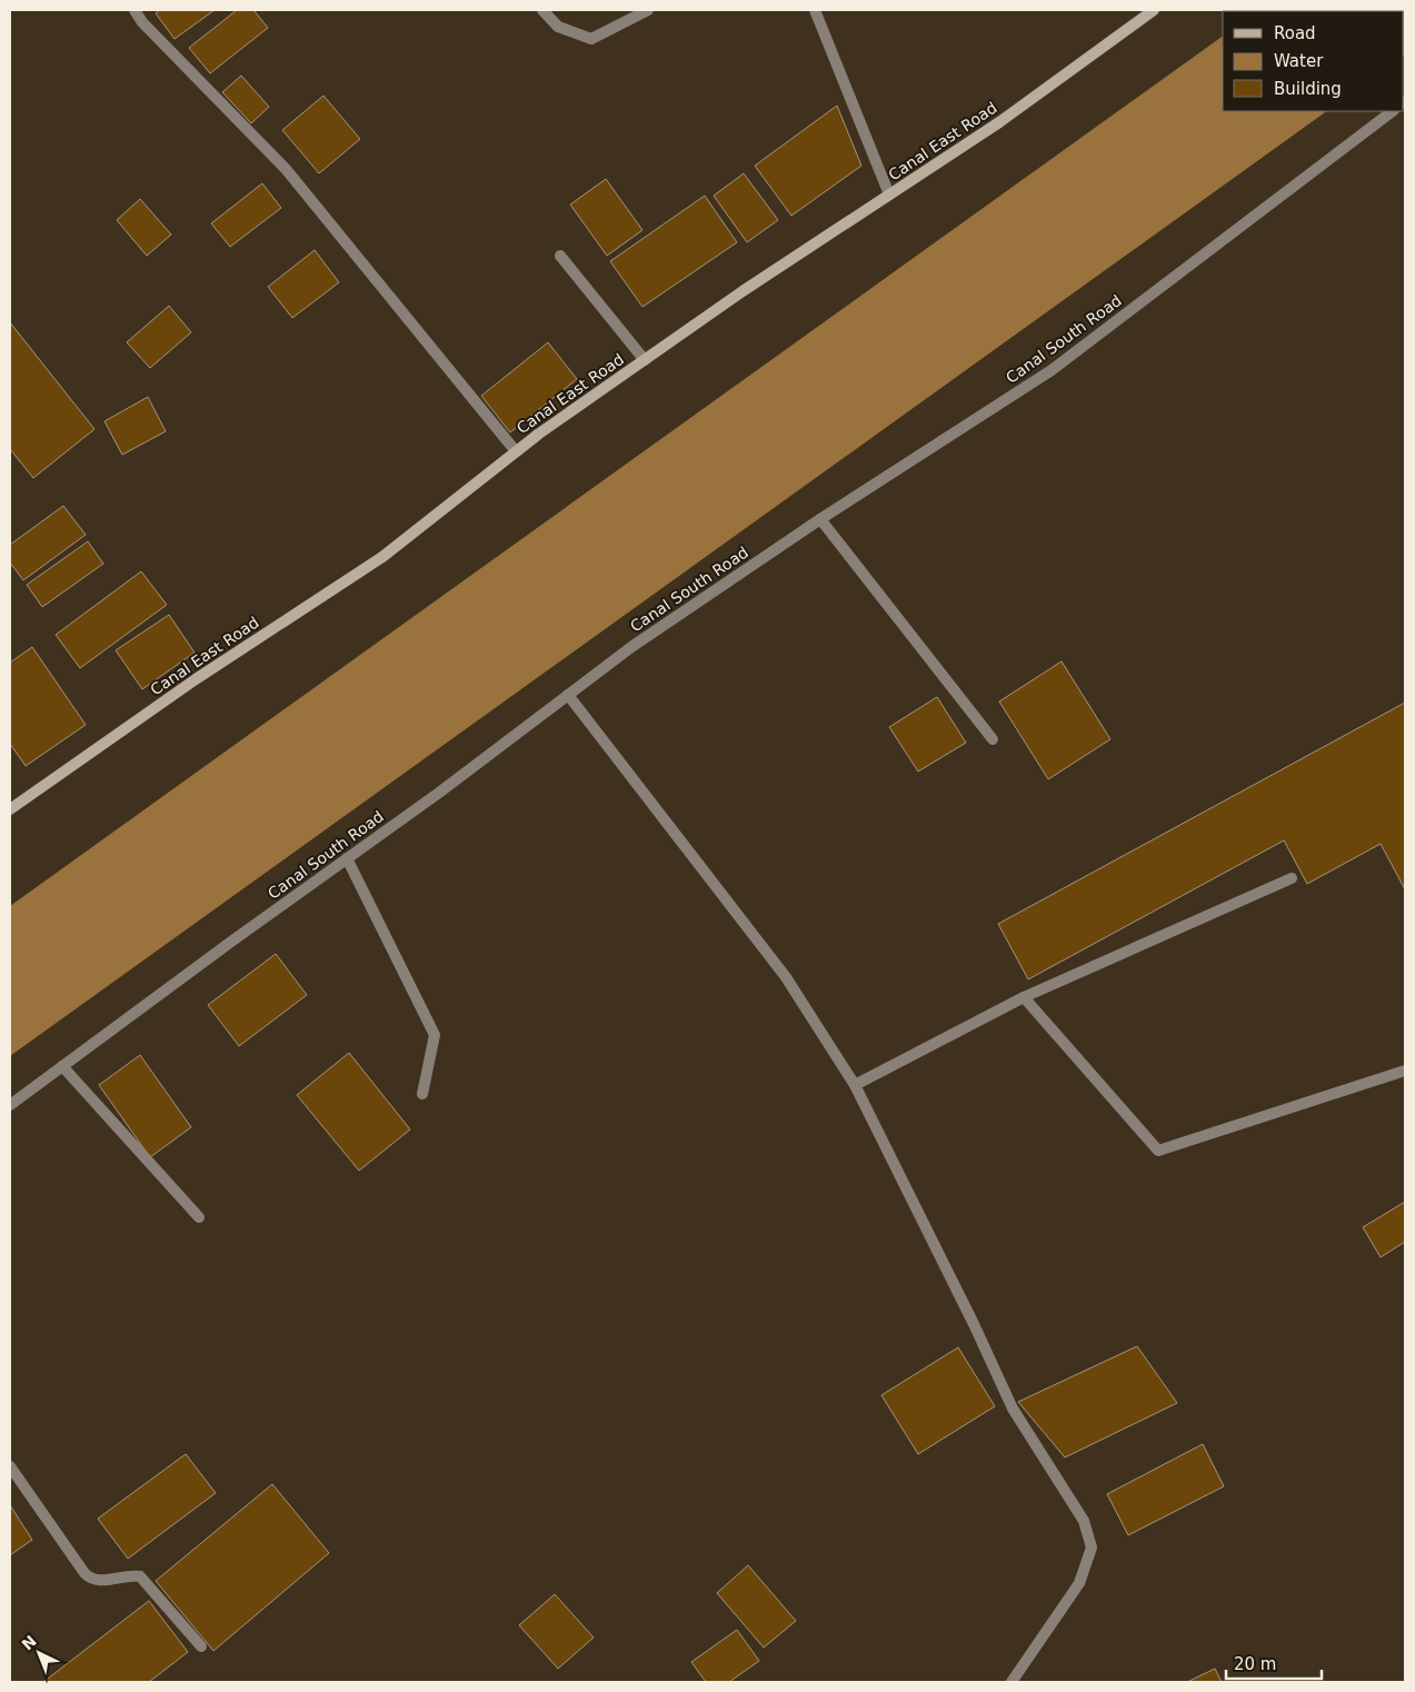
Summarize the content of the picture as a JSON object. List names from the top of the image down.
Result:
{
  "streets": {
    "main road": ["Canal East Road"],
    "street": ["Canal South Road"]
  },
  "legend": ["Road", "Water", "Building"],
  "scale_bar": "20 m",
  "north": "top left"
}
